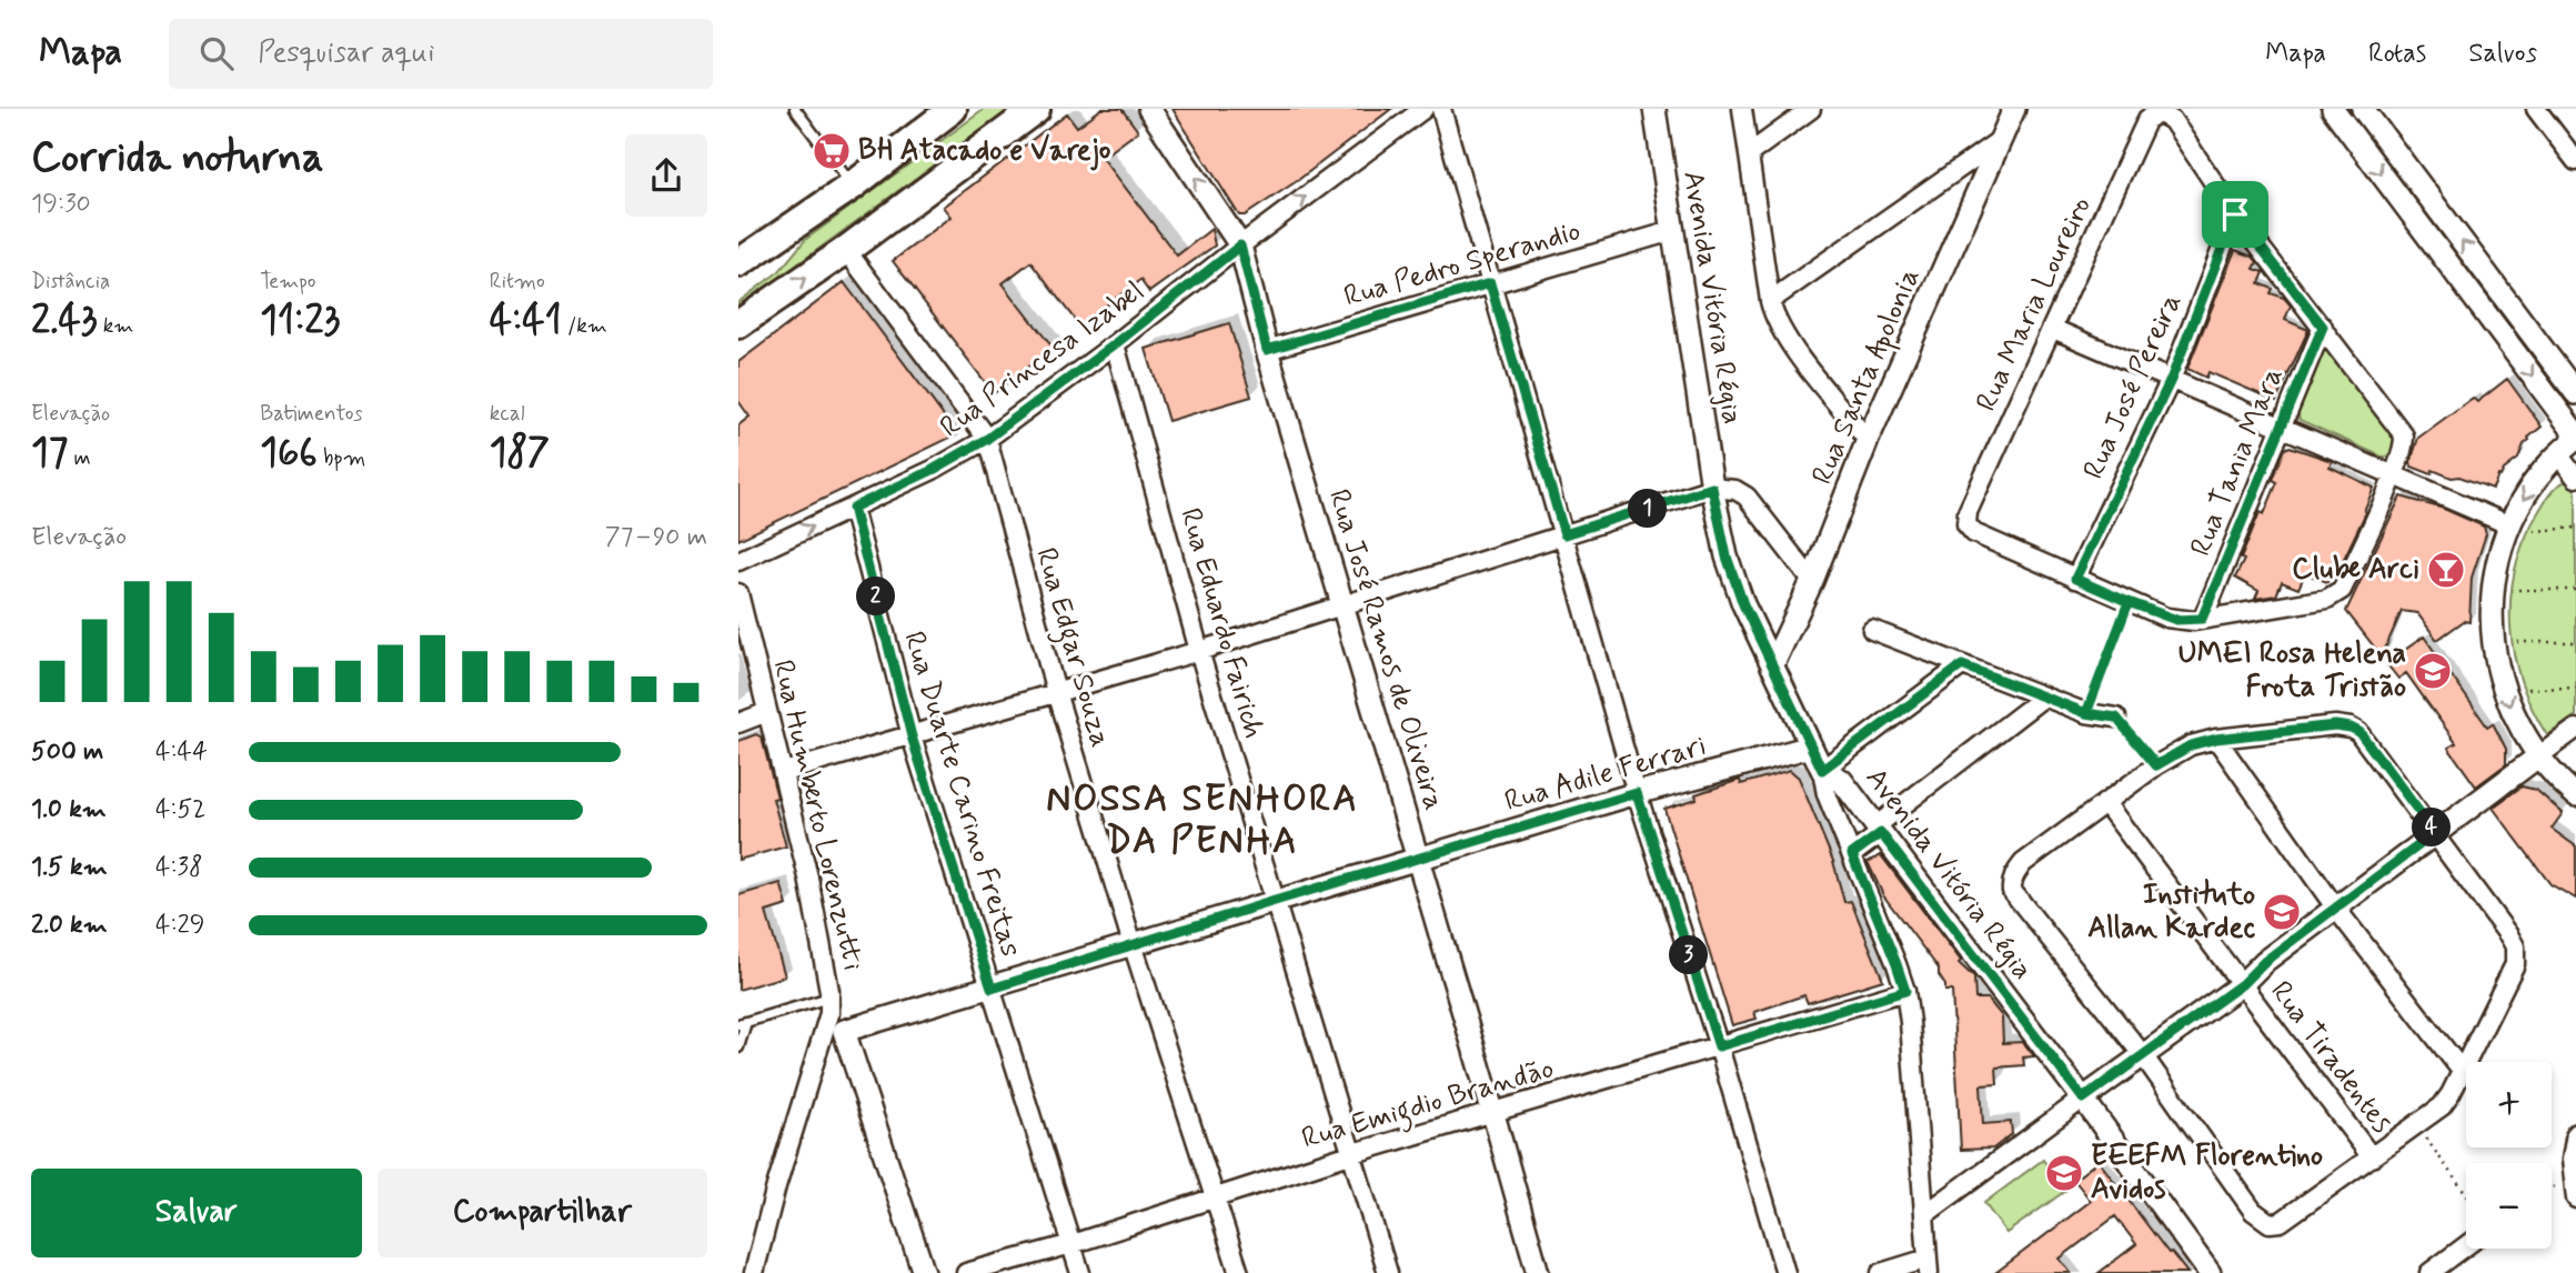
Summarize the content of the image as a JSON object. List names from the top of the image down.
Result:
{
  "streets": {
    "street": [
      "Rua Pedro Sperandio",
      "Avenida Vitória Régia",
      "Rua Maria Loureiro",
      "Rua Princesa Izabel",
      "Rua Santa Apolonia",
      "Rua José Pereira",
      "Rua Tania Mara",
      "Rua Eduardo Fairich",
      "Rua Edgar Souza",
      "Rua José Ramos de Oliveira",
      "Rua Adile Ferrari",
      "Rua Duarte Carino Freitas",
      "Rua Humberto Lorenzutti",
      "Rua Tiradentes",
      "Rua Emigdio Brandão"
    ]
  },
  "crossings": [
    ["Rua Pedro Sperandio", "Avenida Vitória Régia"],
    ["Rua Pedro Sperandio", "Rua José Ramos de Oliveira"],
    ["Avenida Vitória Régia", "Rua Santa Apolonia"],
    ["Avenida Vitória Régia", "Rua Adile Ferrari"],
    ["Rua Maria Loureiro", "Rua José Pereira"],
    ["Rua Princesa Izabel", "Rua Eduardo Fairich"],
    ["Rua Princesa Izabel", "Rua Edgar Souza"],
    ["Rua Princesa Izabel", "Rua José Ramos de Oliveira"],
    ["Rua Princesa Izabel", "Rua Duarte Carino Freitas"],
    ["Rua Eduardo Fairich", "Rua Adile Ferrari"],
    ["Rua Eduardo Fairich", "Rua Emigdio Brandão"],
    ["Rua Edgar Souza", "Rua Adile Ferrari"],
    ["Rua Edgar Souza", "Rua Emigdio Brandão"],
    ["Rua José Ramos de Oliveira", "Rua Adile Ferrari"],
    ["Rua José Ramos de Oliveira", "Rua Emigdio Brandão"],
    ["Rua Adile Ferrari", "Rua Duarte Carino Freitas"],
    ["Rua Duarte Carino Freitas", "Rua Emigdio Brandão"]
  ],
  "one_way": ["Rua Princesa Izabel"],
  "districts": ["NOSSA SENHORA DA PENHA"],
  "places": {
    "supermarket": ["BH Atacado e Varejo"],
    "bar": ["Clube Arci"],
    "school or university": ["UMEI Rosa Helena Frota Tristão", "Instituto Allan Kardec", "EEEFM Florentino Avidos"]
  },
  "page": {
    "header": "Mapa",
    "search": "Pesquisar aqui",
    "nav": ["Mapa", "Rotas", "Salvos"],
    "heading": ["Corrida noturna", "19:30"],
    "stats": [
      ["Distância", "2.43 km"],
      ["Tempo", "11:23"],
      ["Ritmo", "4:41 /km"],
      ["Elevação", "17 m"],
      ["Batimentos", "166 bpm"],
      ["kcal", "187"]
    ],
    "pins": [
      "1",
      "2",
      "4",
      "3"
    ],
    "chart": ["Elevação", "77–90 m"],
    "list": [
      {
        "name": "500 m",
        "note": "4:44"
      },
      {
        "name": "1.0 km",
        "note": "4:52"
      },
      {
        "name": "1.5 km",
        "note": "4:38"
      },
      {
        "name": "2.0 km",
        "note": "4:29"
      }
    ],
    "map_buttons": ["+", "−"],
    "buttons": ["Salvar", "Compartilhar"]
  }
}
